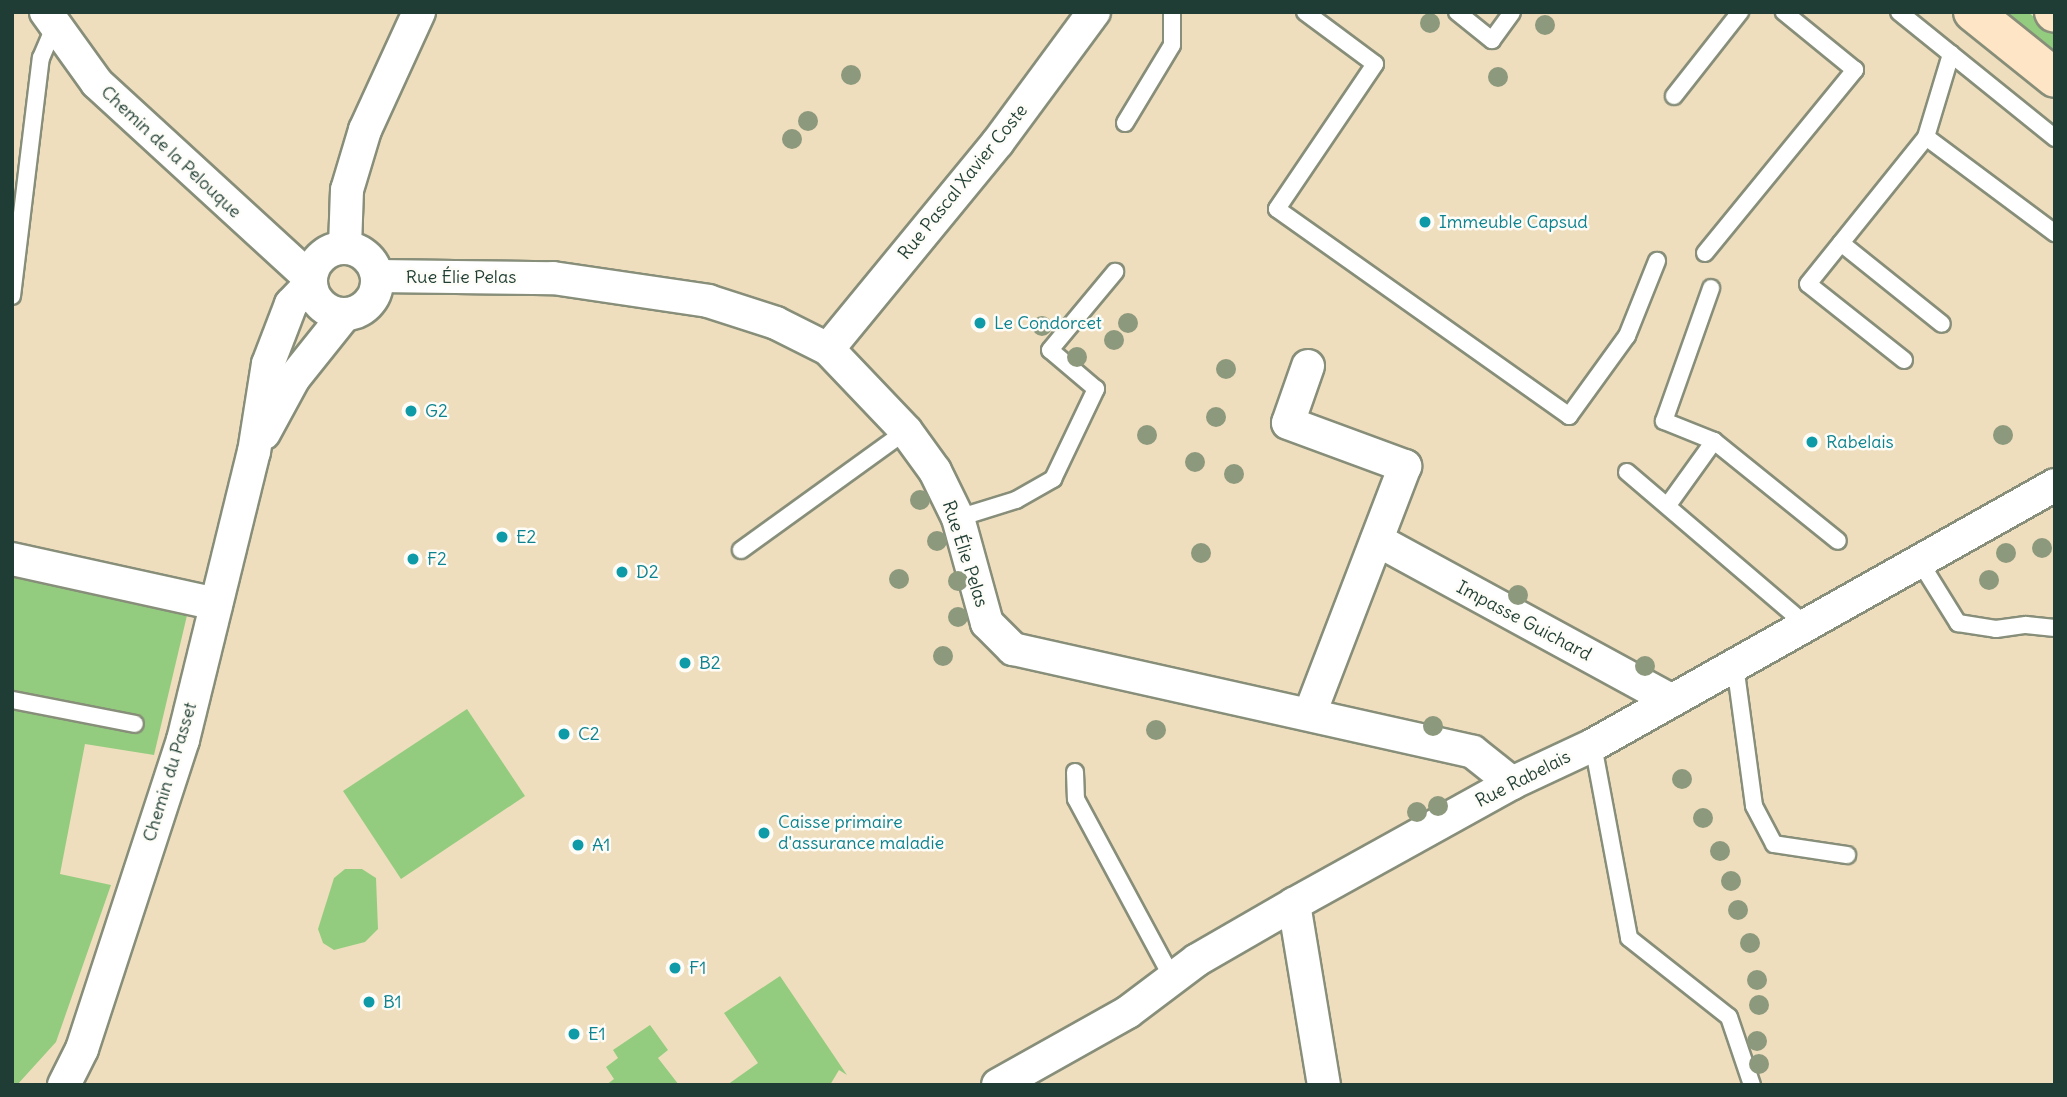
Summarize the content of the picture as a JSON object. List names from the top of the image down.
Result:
{
  "streets": {
    "street": [
      "Chemin de la Pelouque",
      "Rue Pascal Xavier Coste",
      "Rue Élie Pelas",
      "Impasse Guichard",
      "Chemin du Passet",
      "Rue Rabelais"
    ]
  },
  "crossings": [
    ["Chemin de la Pelouque", "Rue Élie Pelas"],
    ["Chemin de la Pelouque", "Chemin du Passet"],
    ["Rue Pascal Xavier Coste", "Rue Élie Pelas"],
    ["Rue Élie Pelas", "Chemin du Passet"],
    ["Rue Élie Pelas", "Rue Rabelais"],
    ["Impasse Guichard", "Rue Rabelais"]
  ],
  "places": [
    "Immeuble Capsud",
    "Le Condorcet",
    "G2",
    "Rabelais",
    "E2",
    "F2",
    "D2",
    "B2",
    "C2",
    "Caisse primaire d'assurance maladie",
    "A1",
    "F1",
    "B1",
    "E1"
  ]
}
